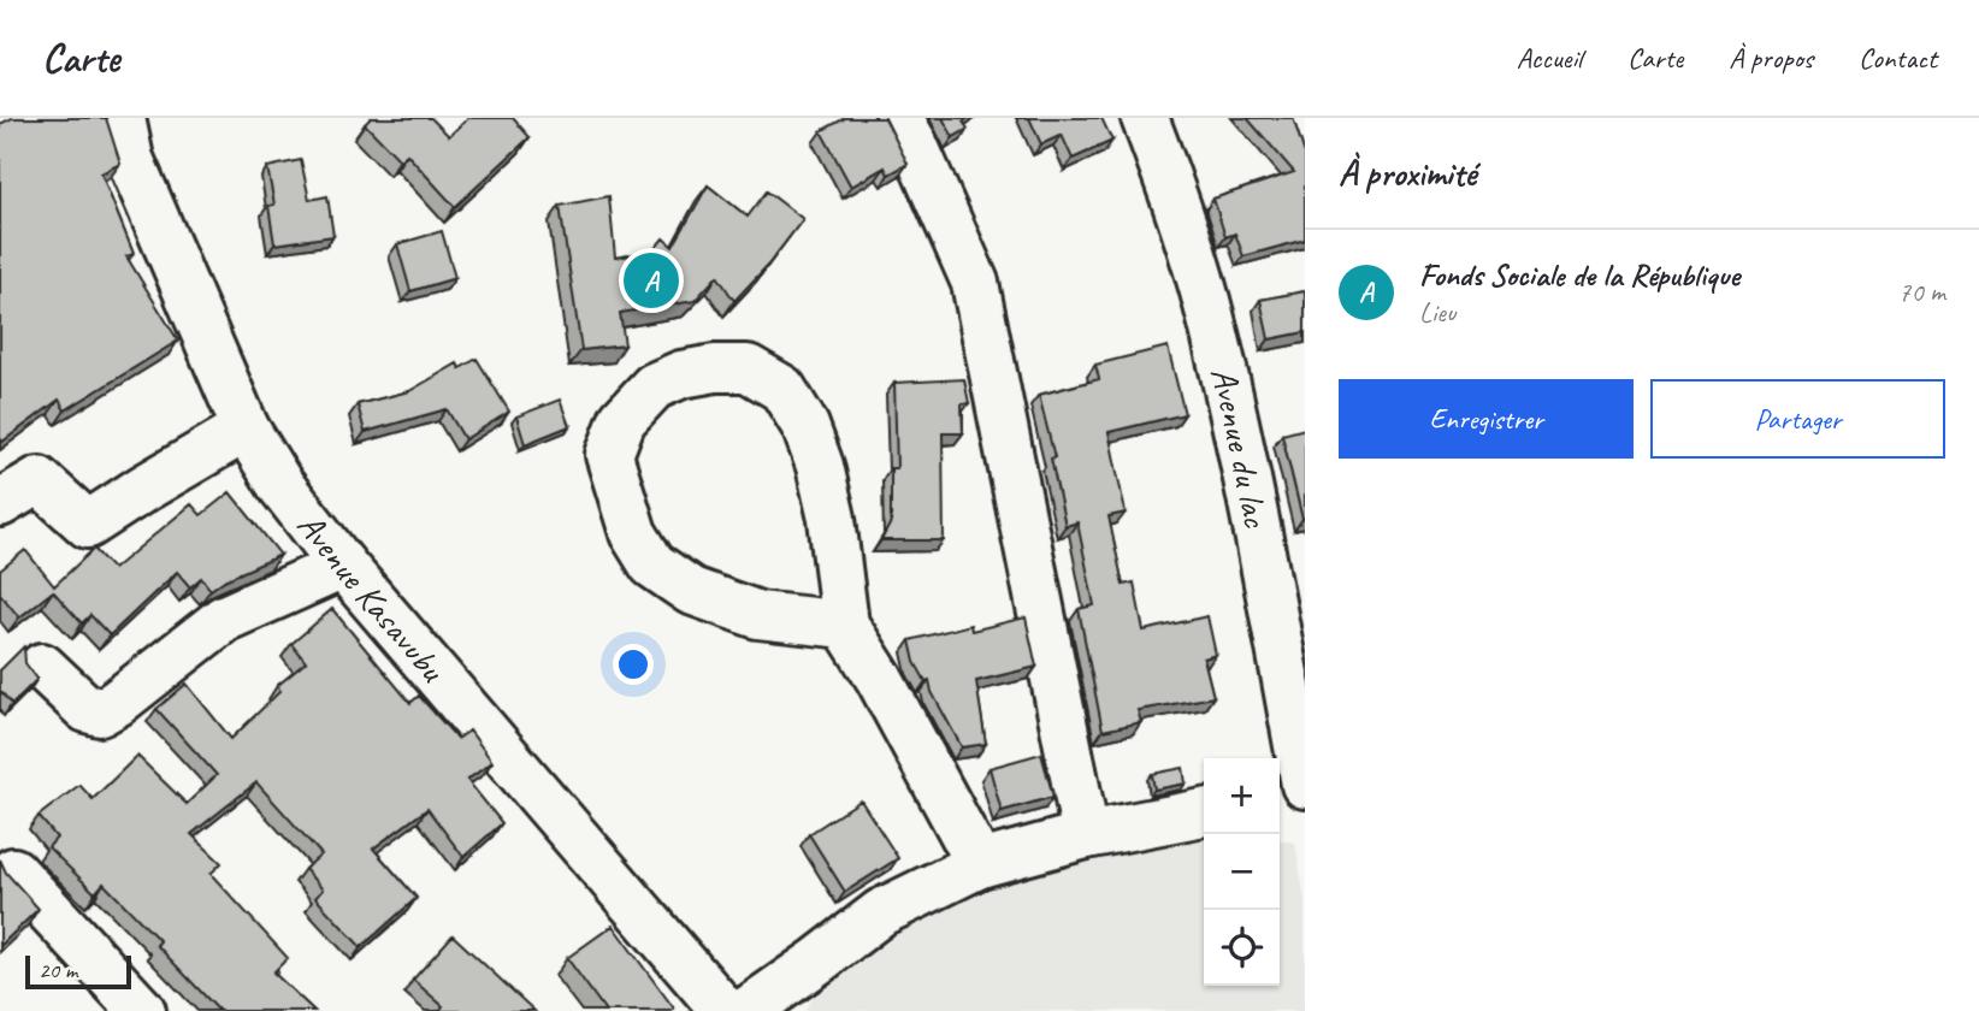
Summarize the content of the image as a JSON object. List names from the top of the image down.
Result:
{
  "streets": {
    "street": ["Avenue du lac", "Avenue Kasavubu"]
  },
  "scale_bar": "20 m",
  "page": {
    "header": "Carte",
    "nav": [
      "Accueil",
      "Carte",
      "À propos",
      "Contact"
    ],
    "heading": "À proximité",
    "list": [
      {
        "mark": "A",
        "name": "Fonds Sociale de la République",
        "note": "Lieu",
        "value": "70 m"
      }
    ],
    "pins": "A",
    "buttons": ["Enregistrer", "Partager"],
    "map_buttons": ["+", "−"],
    "scale": "20 m"
  }
}
